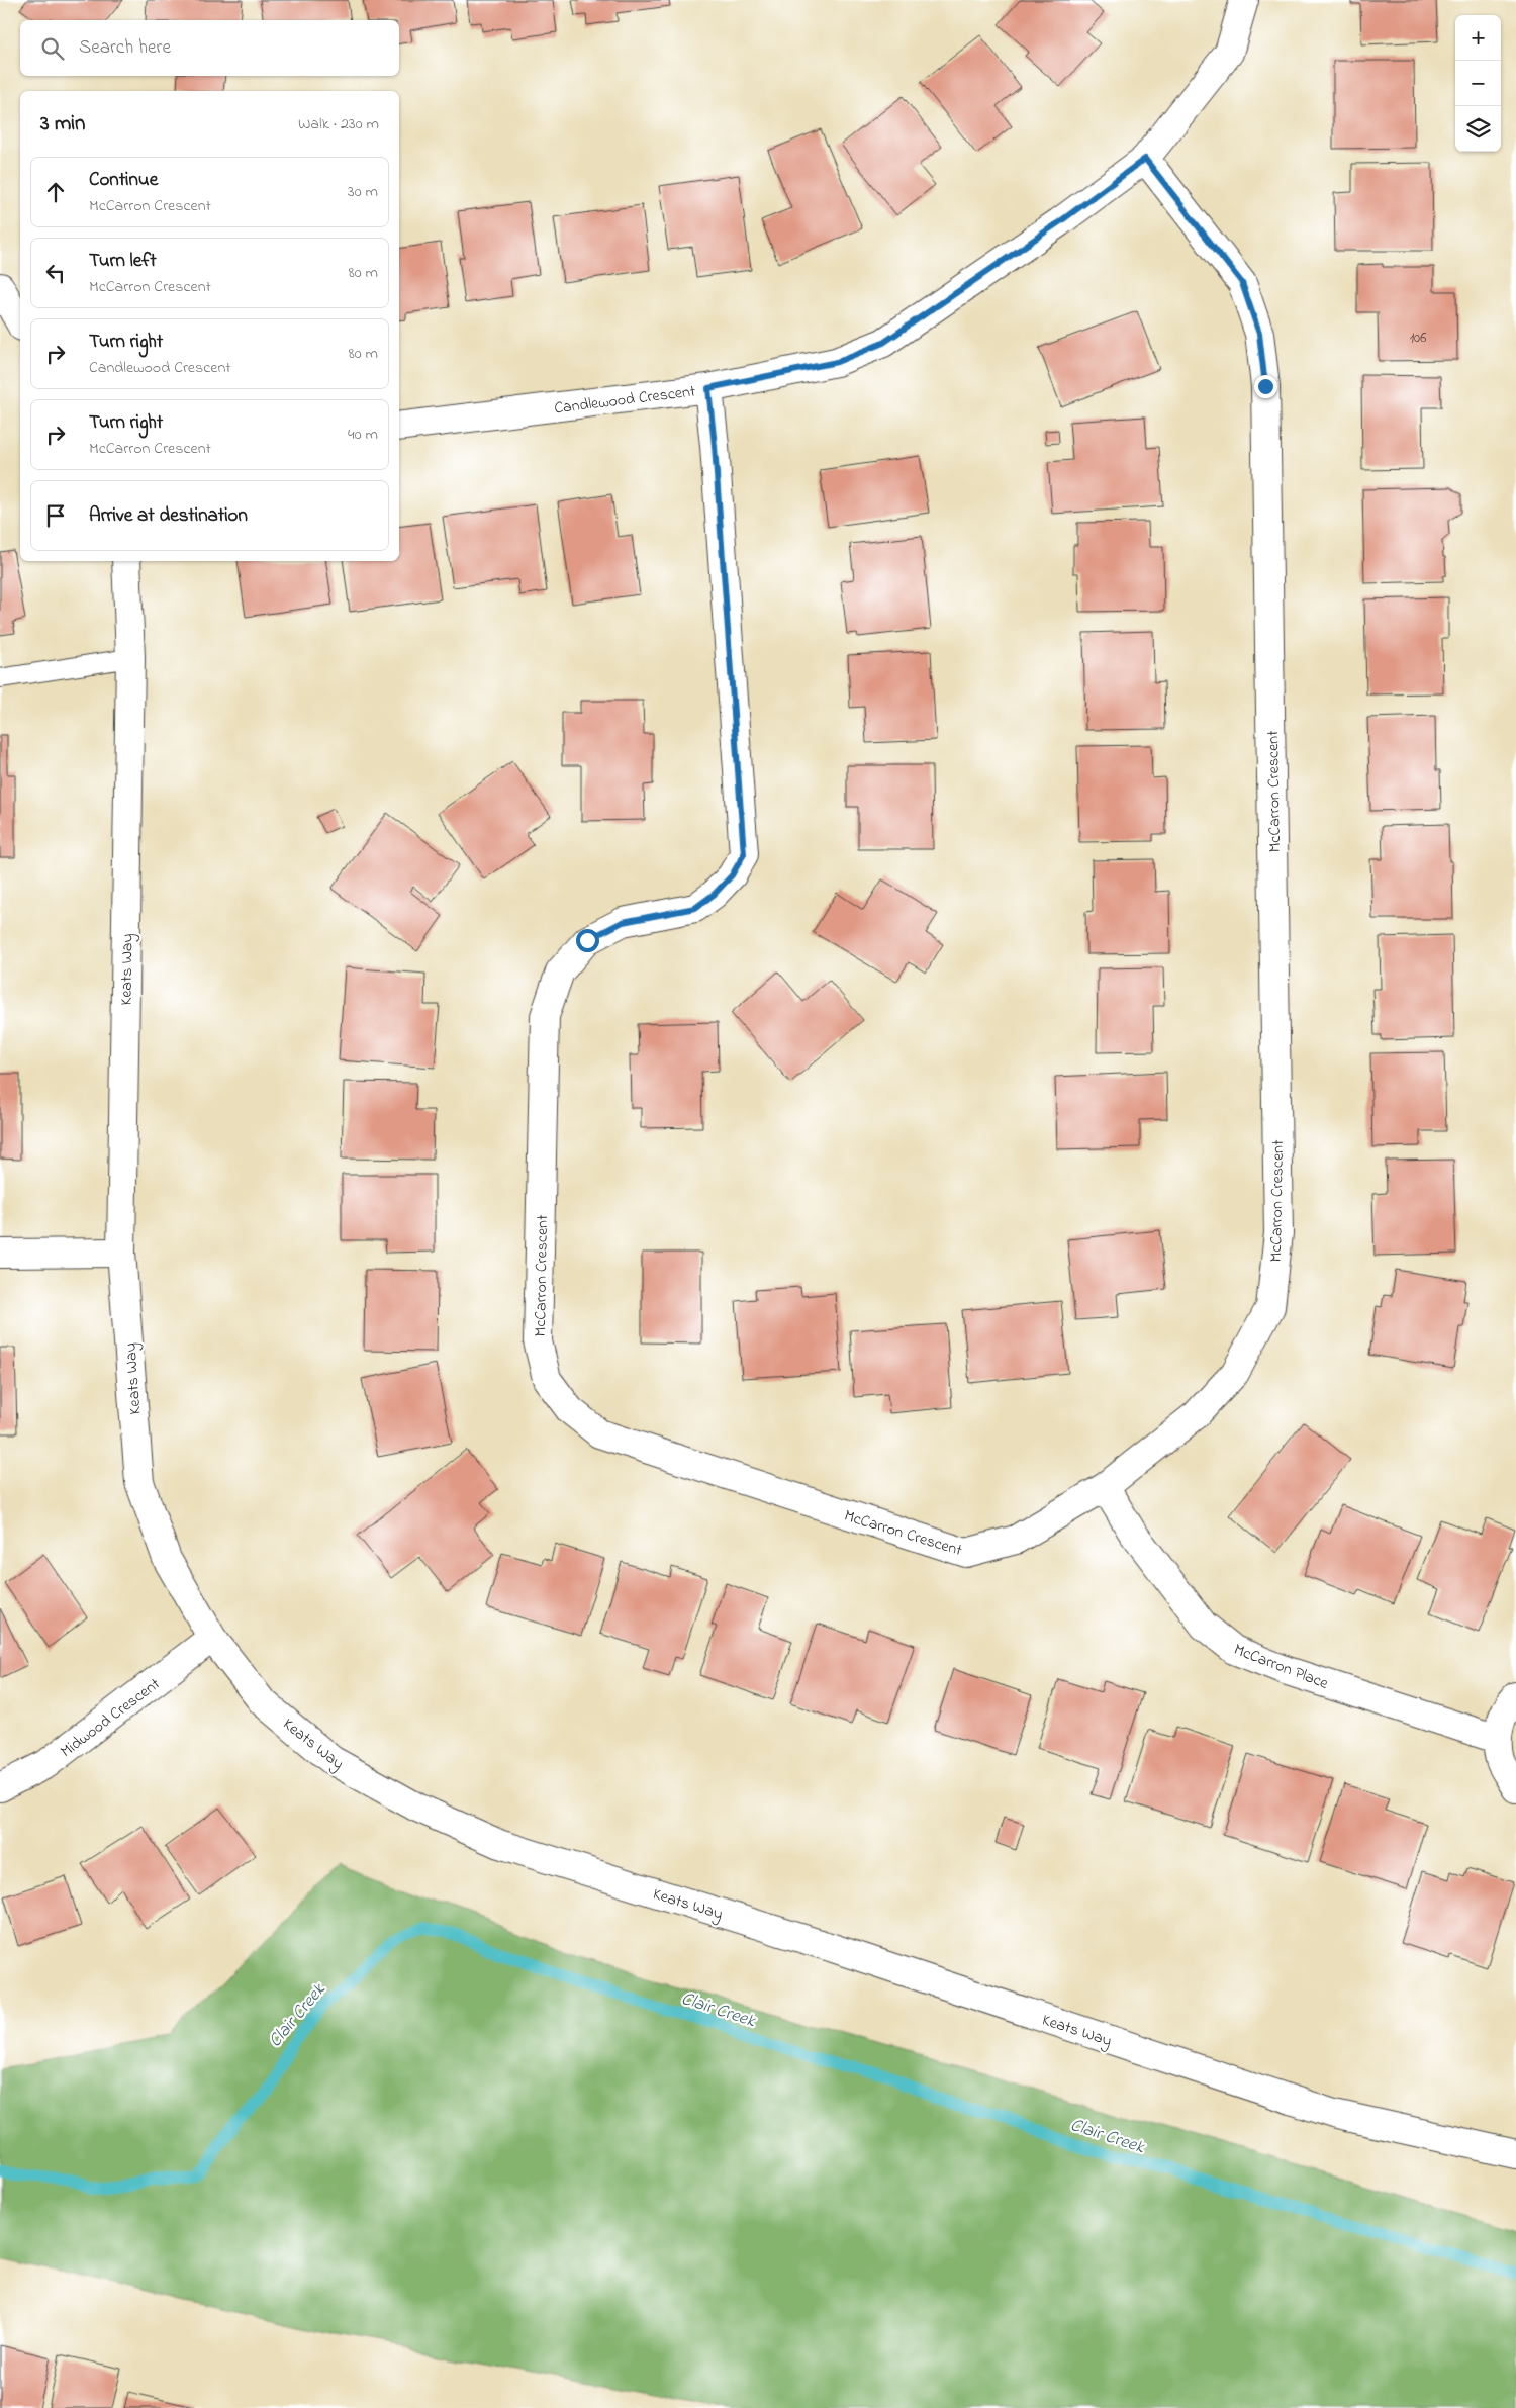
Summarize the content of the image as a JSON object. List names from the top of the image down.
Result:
{
  "streets": {
    "street": [
      "Candlewood Crescent",
      "McCarron Crescent",
      "Keats Way",
      "McCarron Place",
      "Midwood Crescent"
    ]
  },
  "crossings": [
    ["Candlewood Crescent", "McCarron Crescent"],
    ["McCarron Crescent", "McCarron Place"],
    ["Keats Way", "Midwood Crescent"]
  ],
  "water": ["Clair Creek"],
  "house_numbers": ["106"],
  "page": {
    "map_buttons": ["+", "−"],
    "search": "Search here",
    "heading": ["3 min", "Walk · 230 m"],
    "list": [
      ["Continue", "McCarron Crescent", "30 m"],
      ["Turn left", "McCarron Crescent", "80 m"],
      ["Turn right", "Candlewood Crescent", "80 m"],
      ["Turn right", "McCarron Crescent", "40 m"],
      "Arrive at destination"
    ]
  }
}
